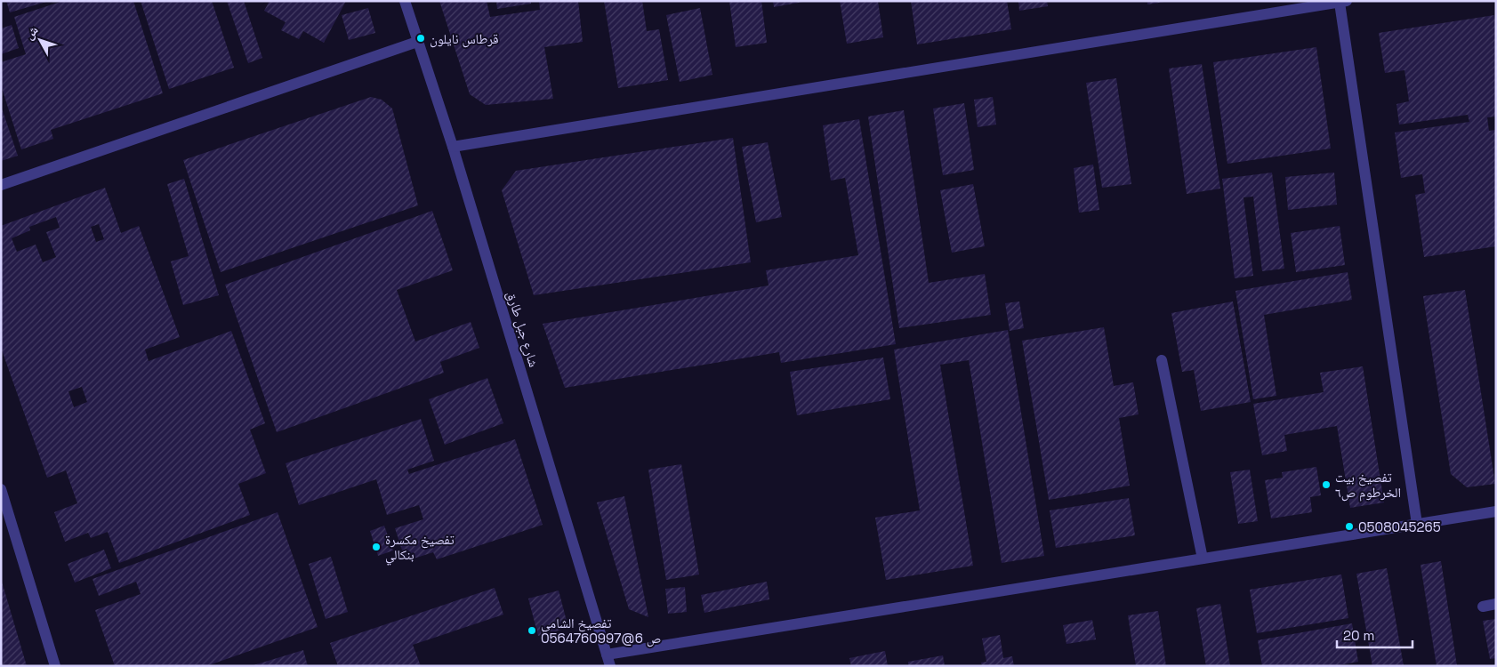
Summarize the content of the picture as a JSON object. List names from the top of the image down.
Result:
{
  "streets": {
    "street": ["شارع جبل طارق"]
  },
  "places": [
    "قرطاس نايلون",
    "تفصيخ بيت الخرطوم ص٦",
    "0508045265",
    "تفصيخ مكسرة بنكالي",
    "تفصيخ الشامي ص 6@0564760997"
  ],
  "scale_bar": "20 m",
  "north": "top left"
}
